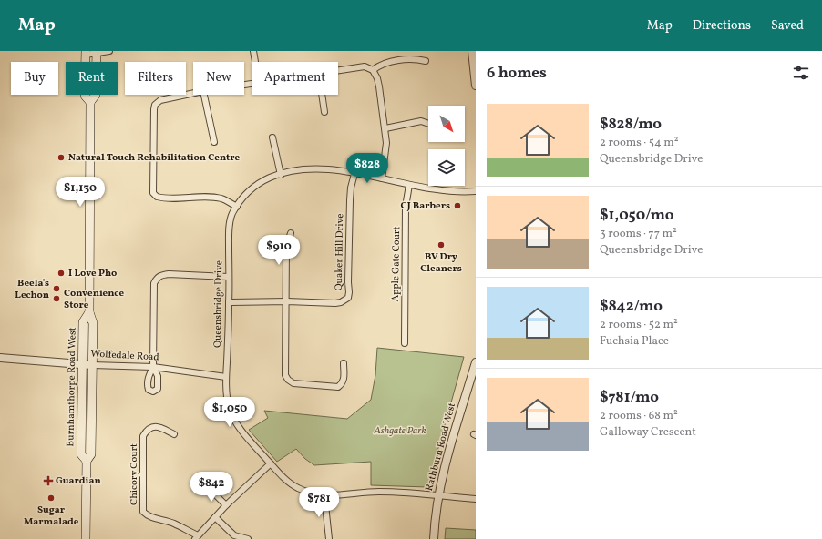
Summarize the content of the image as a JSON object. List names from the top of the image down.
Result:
{
  "streets": {
    "main road": ["Burnhamthorpe Road West"],
    "street": [
      "Quaker Hill Drive",
      "Apple Gate Court",
      "Queensbridge Drive",
      "Wolfedale Road",
      "Rathburn Road West",
      "Chicory Court"
    ]
  },
  "crossings": [
    ["Quaker Hill Drive", "Queensbridge Drive"],
    ["Apple Gate Court", "Queensbridge Drive"],
    ["Queensbridge Drive", "Wolfedale Road"],
    ["Queensbridge Drive", "Rathburn Road West"],
    ["Wolfedale Road", "Burnhamthorpe Road West"]
  ],
  "parks": ["Ashgate Park"],
  "places": {
    "other": [
      "Natural Touch Rehabilitation Centre",
      "CJ Barbers",
      "BV Dry Cleaners",
      "I Love Pho",
      "Beela's Lechon",
      "Convenience Store",
      "Sugar Marmalade"
    ],
    "health": ["Guardian"]
  },
  "north": "bottom right",
  "page": {
    "header": "Map",
    "nav": ["Map", "Directions", "Saved"],
    "heading": "6 homes",
    "chip": [
      "Buy",
      "Rent",
      "Filters",
      "New",
      "Apartment"
    ],
    "list": [
      {
        "name": "$828/mo",
        "note": "2 rooms · 54 m² · Queensbridge Drive"
      },
      {
        "name": "$1,050/mo",
        "note": "3 rooms · 77 m² · Queensbridge Drive"
      },
      {
        "name": "$842/mo",
        "note": "2 rooms · 52 m² · Fuchsia Place"
      },
      {
        "name": "$781/mo",
        "note": "2 rooms · 68 m² · Galloway Crescent"
      }
    ],
    "price": [
      "$828",
      "$1,130",
      "$910",
      "$1,050",
      "$842",
      "$781"
    ]
  }
}
